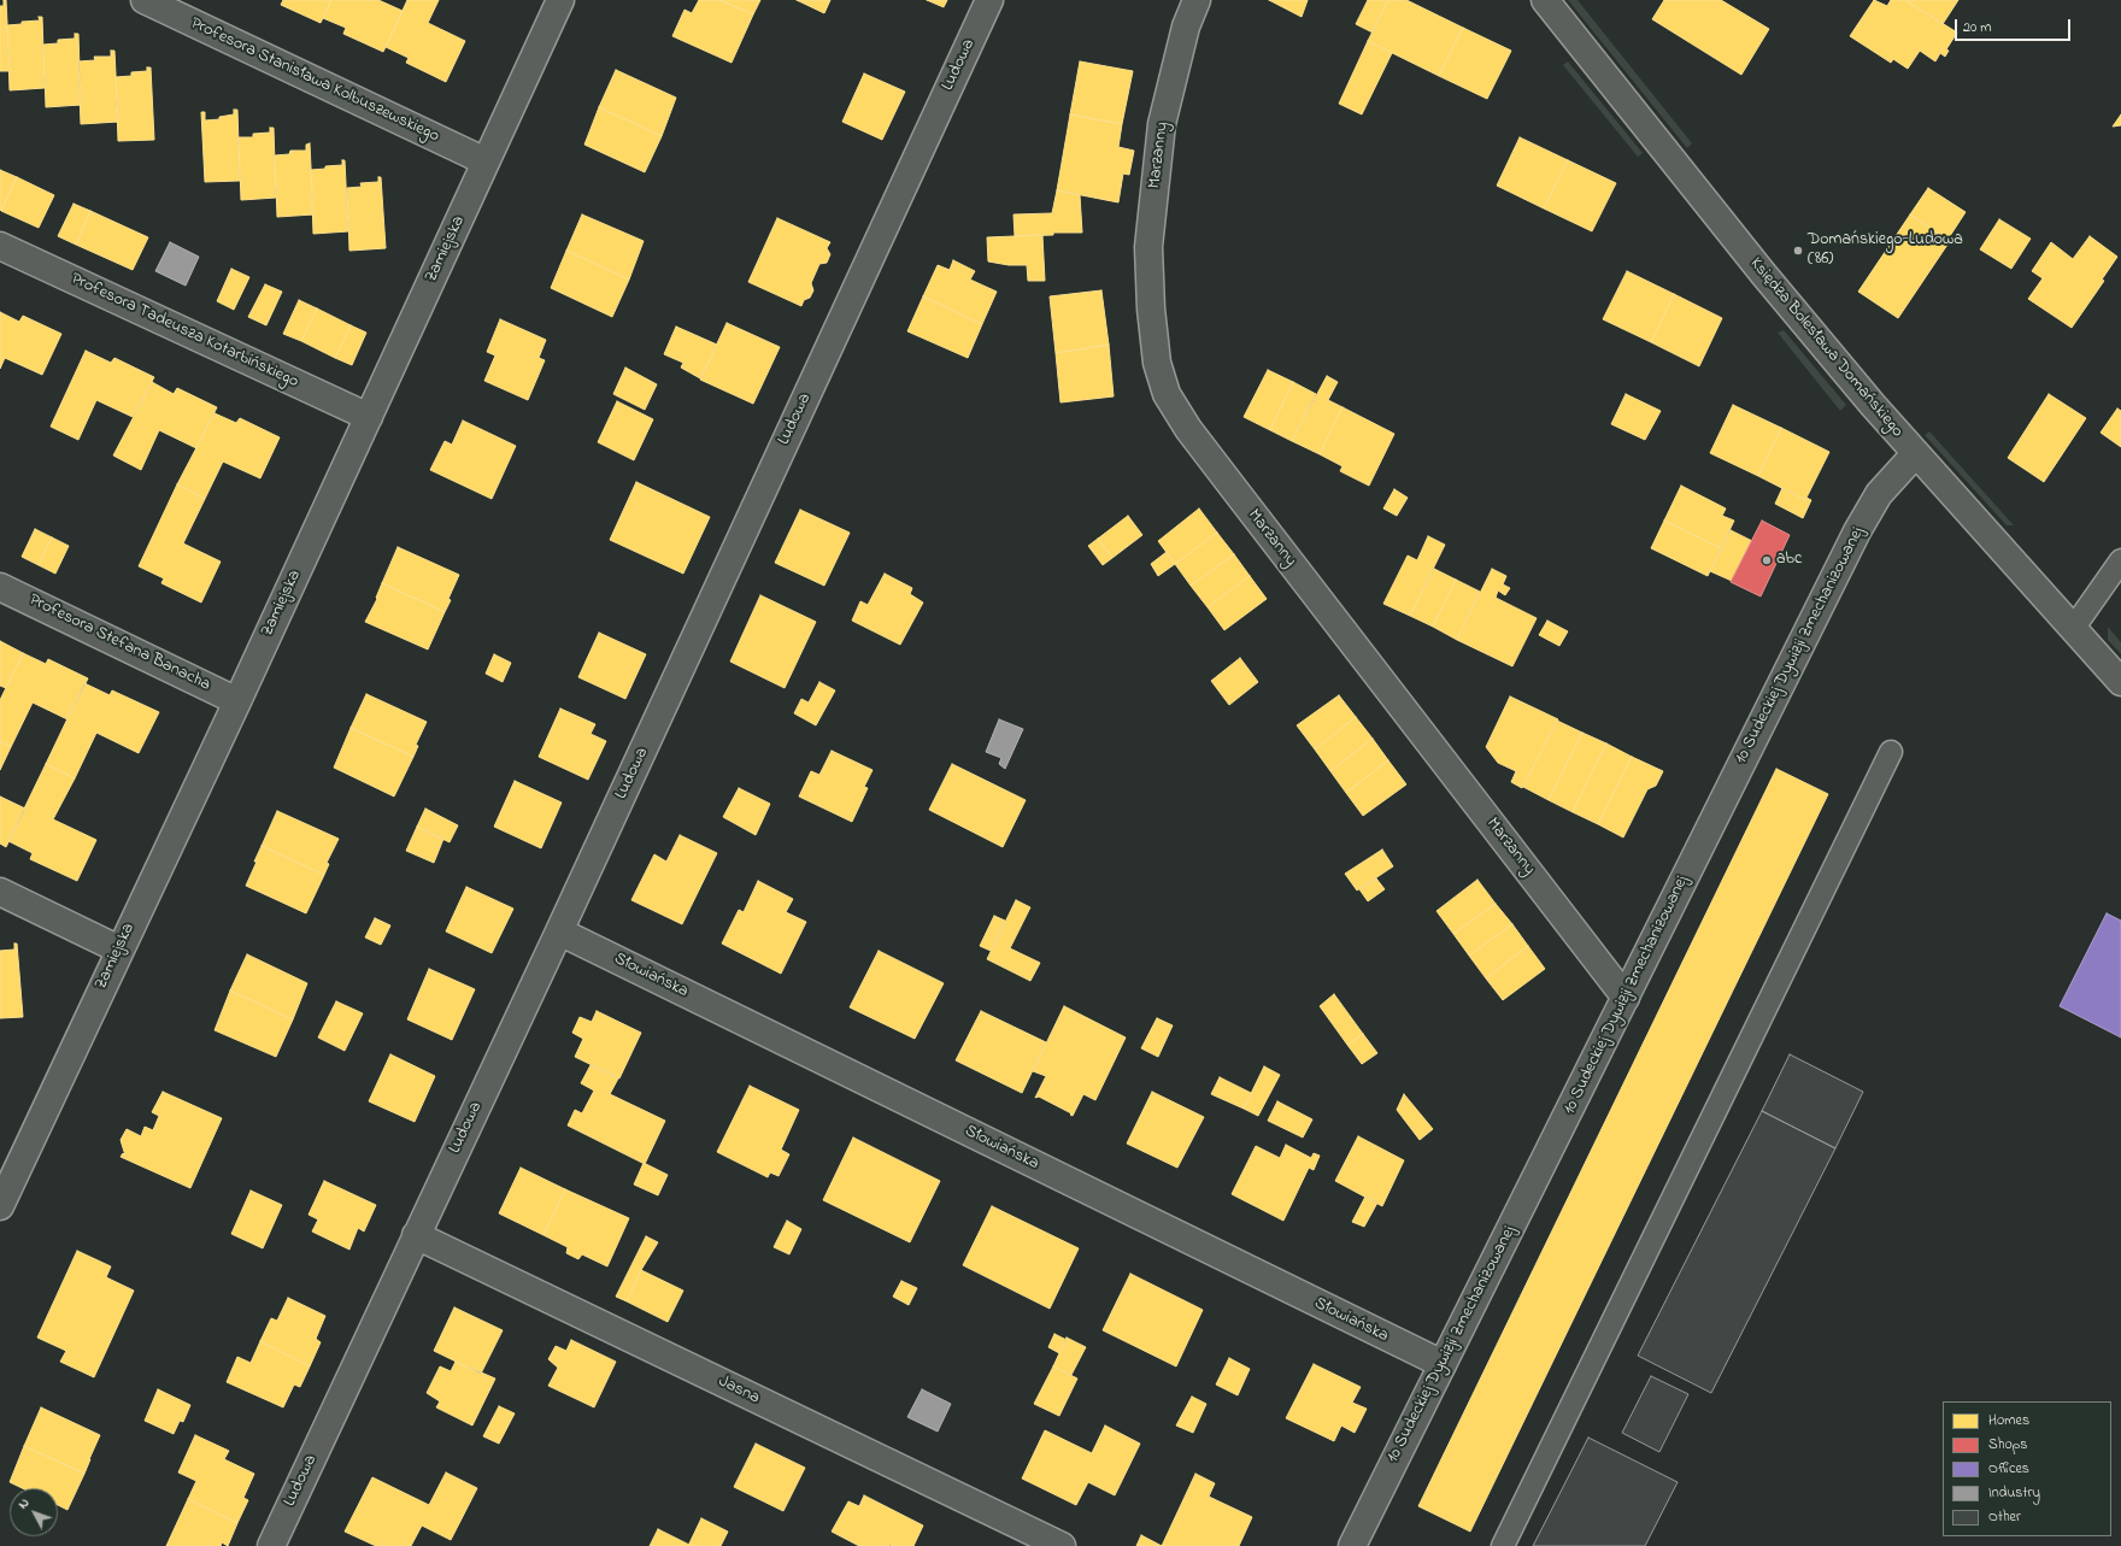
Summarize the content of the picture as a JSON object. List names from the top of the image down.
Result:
{
  "streets": {
    "street": [
      "Ludowa",
      "Profesora Stanisława Kolbuszewskiego",
      "Marzanny",
      "Zamiejska",
      "Profesora Tadeusza Kotarbińskiego",
      "Księdza Bolesława Domańskiego",
      "Profesora Stefana Banacha",
      "10 Sudeckiej Dywizji Zmechanizowanej",
      "Słowiańska",
      "Jasna"
    ]
  },
  "crossings": [
    ["Ludowa", "Słowiańska"],
    ["Ludowa", "Jasna"],
    ["Profesora Stanisława Kolbuszewskiego", "Zamiejska"],
    ["Marzanny", "10 Sudeckiej Dywizji Zmechanizowanej"],
    ["Zamiejska", "Profesora Tadeusza Kotarbińskiego"],
    ["Zamiejska", "Profesora Stefana Banacha"],
    ["Księdza Bolesława Domańskiego", "10 Sudeckiej Dywizji Zmechanizowanej"],
    ["10 Sudeckiej Dywizji Zmechanizowanej", "Słowiańska"]
  ],
  "places": ["Domańskiego-Ludowa (86)", "abc"],
  "legend": [
    "Homes",
    "Shops",
    "Offices",
    "Industry",
    "Other"
  ],
  "scale_bar": "20 m",
  "north": "top left"
}
